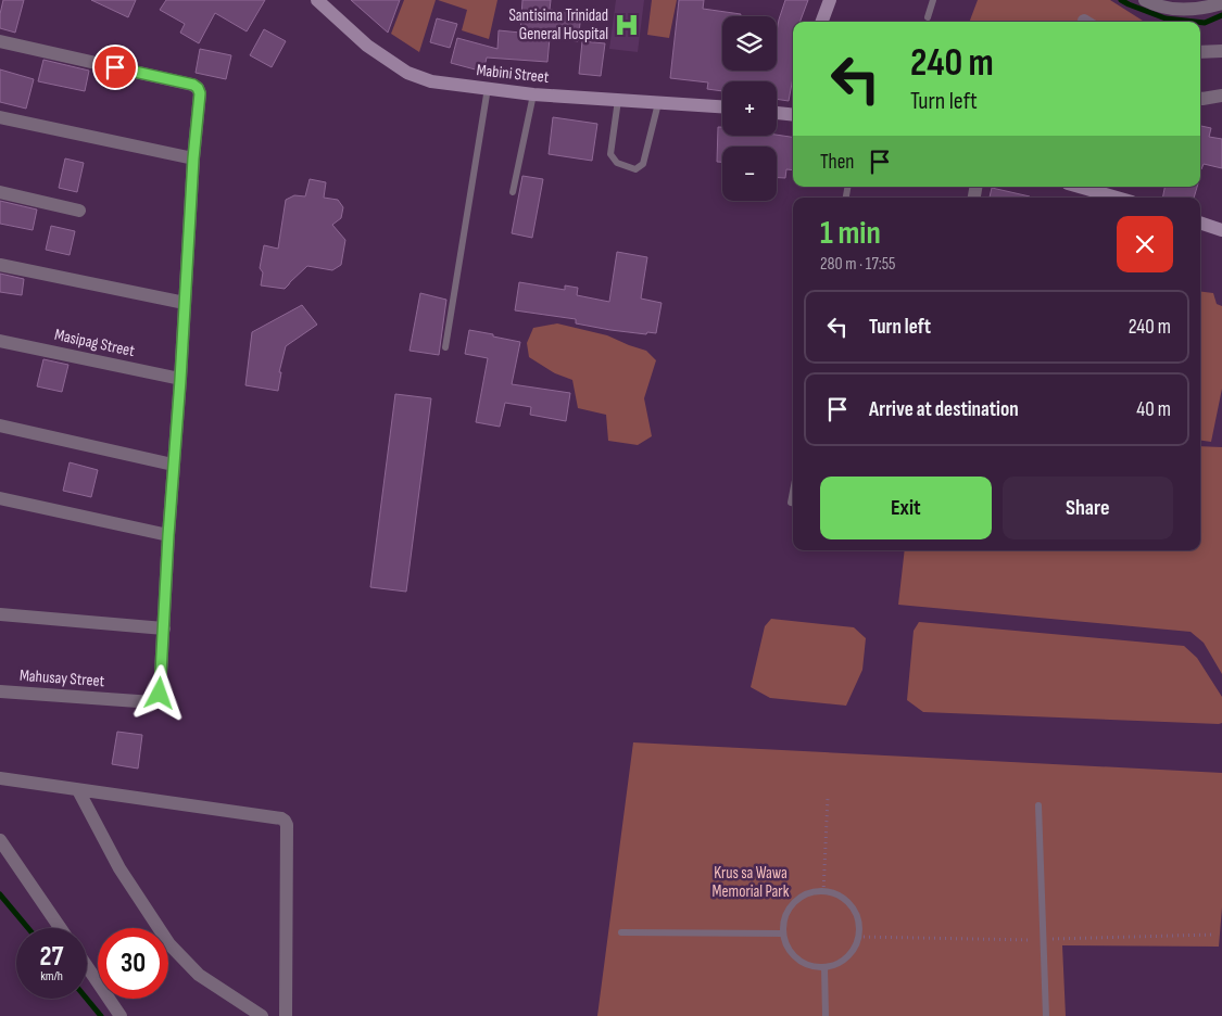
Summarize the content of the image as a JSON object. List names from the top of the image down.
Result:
{
  "streets": {
    "main road": ["Mabini Street"],
    "street": ["Masipag Street", "Mahusay Street"]
  },
  "parks": ["Krus sa Wawa Memorial Park"],
  "places": {
    "hospital": ["Santisima Trinidad General Hospital"]
  },
  "page": {
    "map_buttons": ["+", "−"],
    "turn": ["240 m", "Turn left"],
    "then": "Then",
    "heading": ["1 min", "280 m · 17:55"],
    "list": [
      {
        "name": "Turn left",
        "value": "240 m"
      },
      {
        "name": "Arrive at destination",
        "value": "40 m"
      }
    ],
    "buttons": ["Exit", "Share"],
    "speed": "27 km/h",
    "limit": "30"
  }
}
